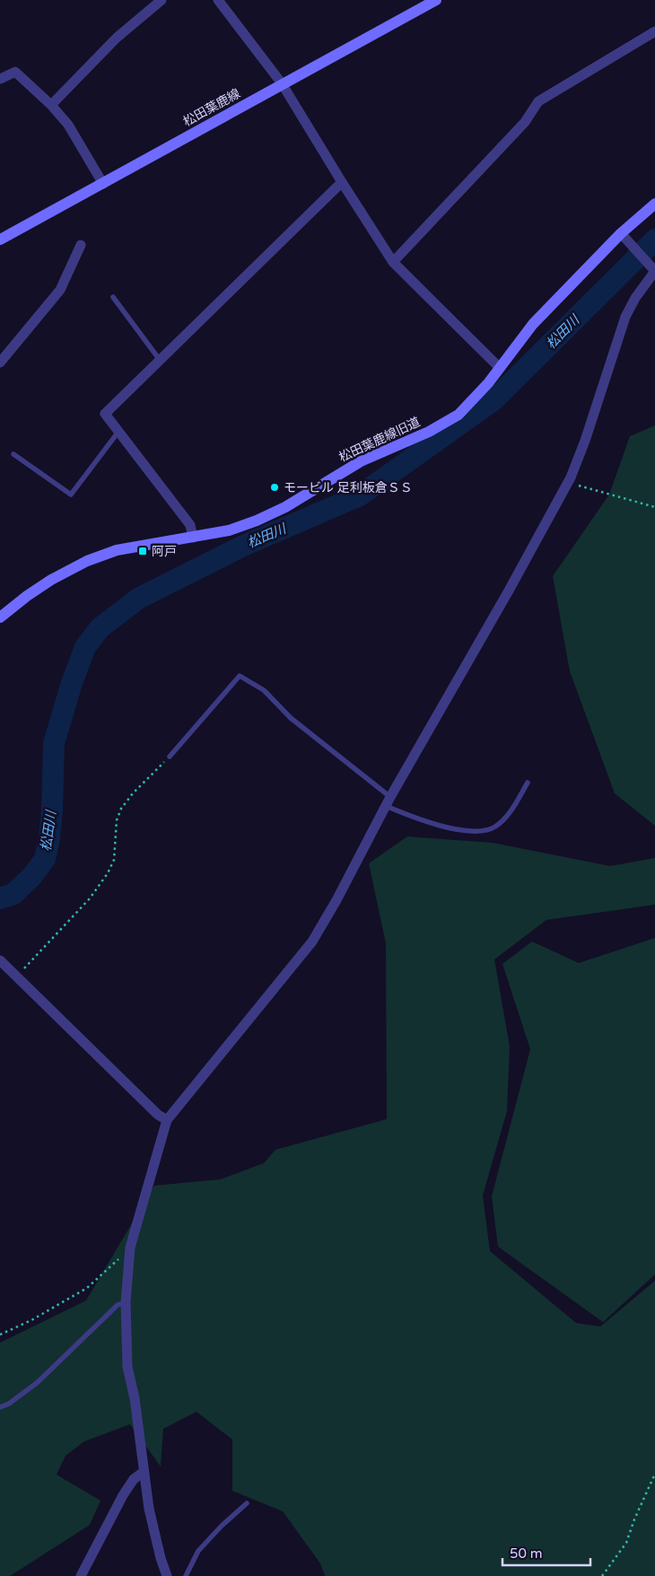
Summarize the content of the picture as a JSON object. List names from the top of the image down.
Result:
{
  "streets": {
    "street": ["松田葉鹿線", "松田葉鹿線旧道"]
  },
  "water": ["松田川"],
  "places": {
    "other": ["モービル 足利板倉ＳＳ"],
    "transit": ["阿戸"]
  },
  "scale_bar": "50 m"
}
